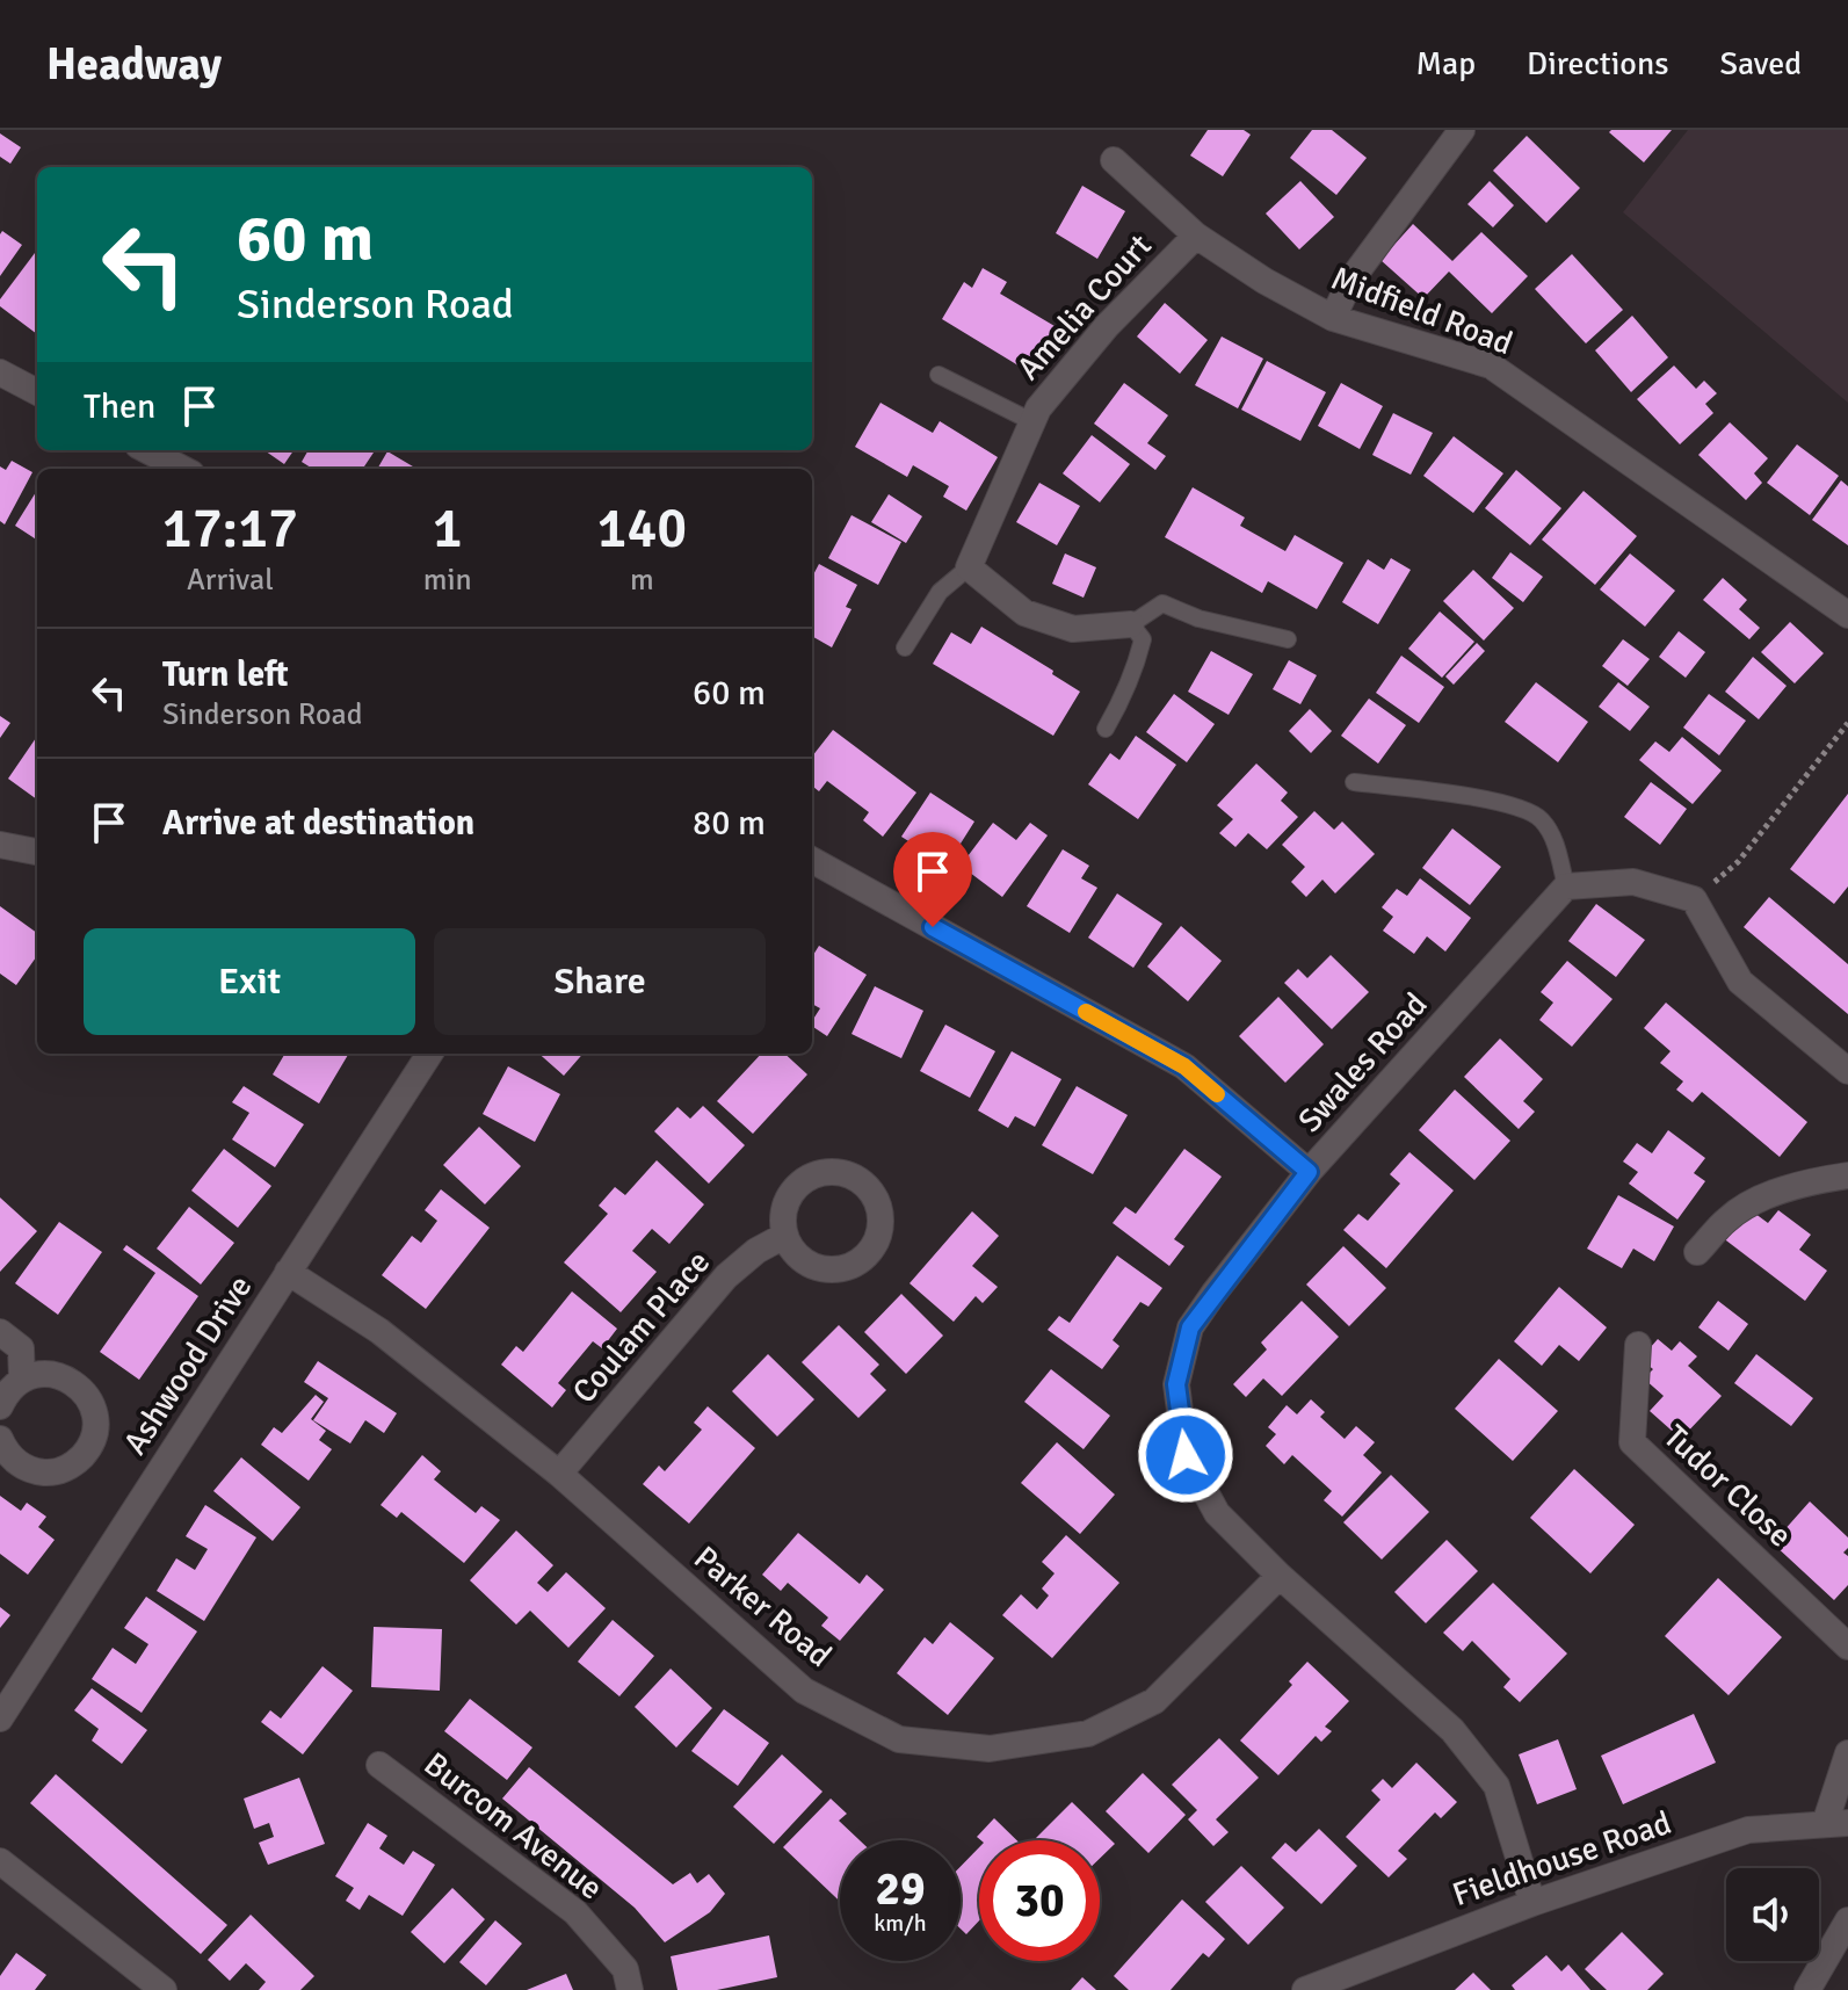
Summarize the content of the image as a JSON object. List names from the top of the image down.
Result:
{
  "streets": {
    "street": [
      "Amelia Court",
      "Midfield Road",
      "Swales Road",
      "Coulam Place",
      "Ashwood Drive",
      "Tudor Close",
      "Parker Road",
      "Burcom Avenue",
      "Fieldhouse Road"
    ]
  },
  "crossings": [
    ["Amelia Court", "Midfield Road"],
    ["Swales Road", "Parker Road"],
    ["Swales Road", "Fieldhouse Road"],
    ["Coulam Place", "Parker Road"],
    ["Ashwood Drive", "Parker Road"]
  ],
  "page": {
    "header": "Headway",
    "nav": ["Map", "Directions", "Saved"],
    "turn": ["60 m", "Sinderson Road"],
    "then": "Then",
    "eta": [
      "17:17",
      "Arrival",
      "1",
      "min",
      "140",
      "m"
    ],
    "list": [
      {
        "name": "Turn left",
        "note": "Sinderson Road",
        "value": "60 m"
      },
      {
        "name": "Arrive at destination",
        "value": "80 m"
      }
    ],
    "buttons": ["Exit", "Share"],
    "speed": "29 km/h",
    "limit": "30"
  }
}
